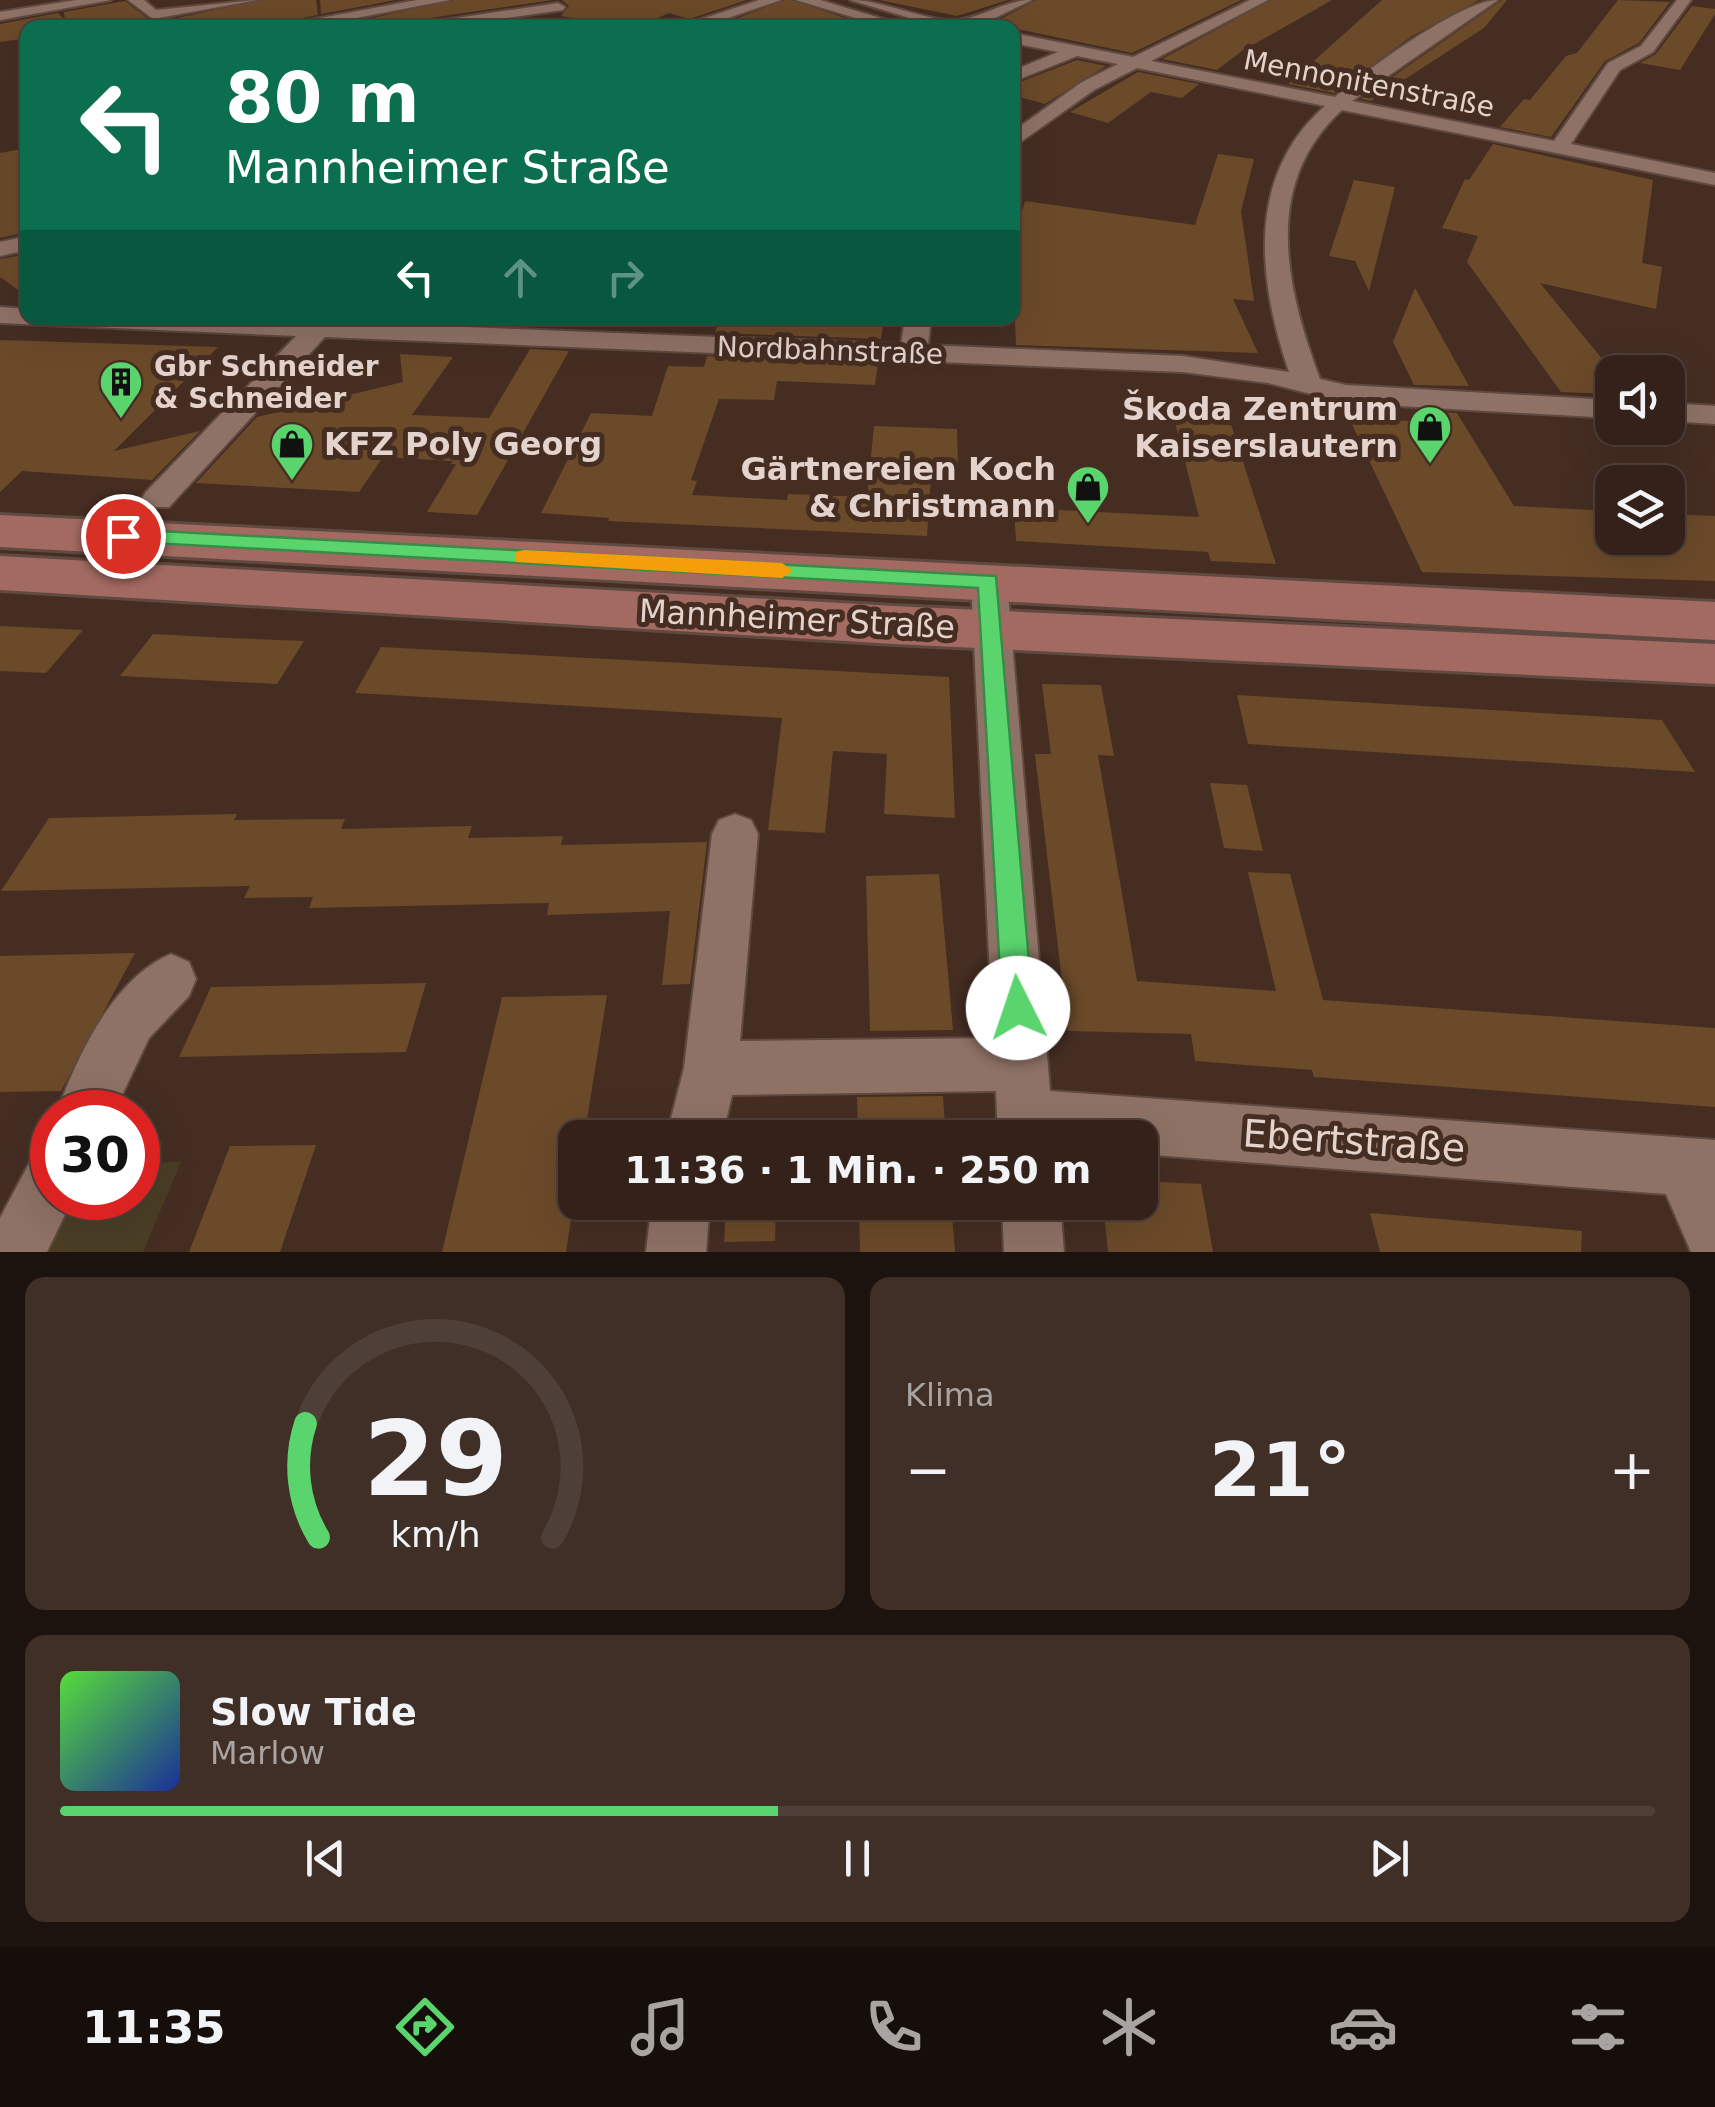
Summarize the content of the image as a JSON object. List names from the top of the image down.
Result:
{
  "streets": {
    "main road": ["Mannheimer Straße"],
    "street": ["Mennonitenstraße", "Nordbahnstraße", "Ebertstraße"]
  },
  "places": {
    "building": ["Gbr Schneider & Schneider"],
    "shop": ["Škoda Zentrum Kaiserslautern", "KFZ Poly Georg", "Gärtnereien Koch & Christmann"]
  },
  "page": {
    "turn": ["80 m", "Mannheimer Straße"],
    "limit": "30",
    "trip": "11:36 · 1 Min. · 250 m",
    "tile": "Klima",
    "heat": ["−", "21°", "+"],
    "song": ["Slow Tide", "Marlow"],
    "tabs": "11:35",
    "gauge": ["29", "km/h"]
  }
}
